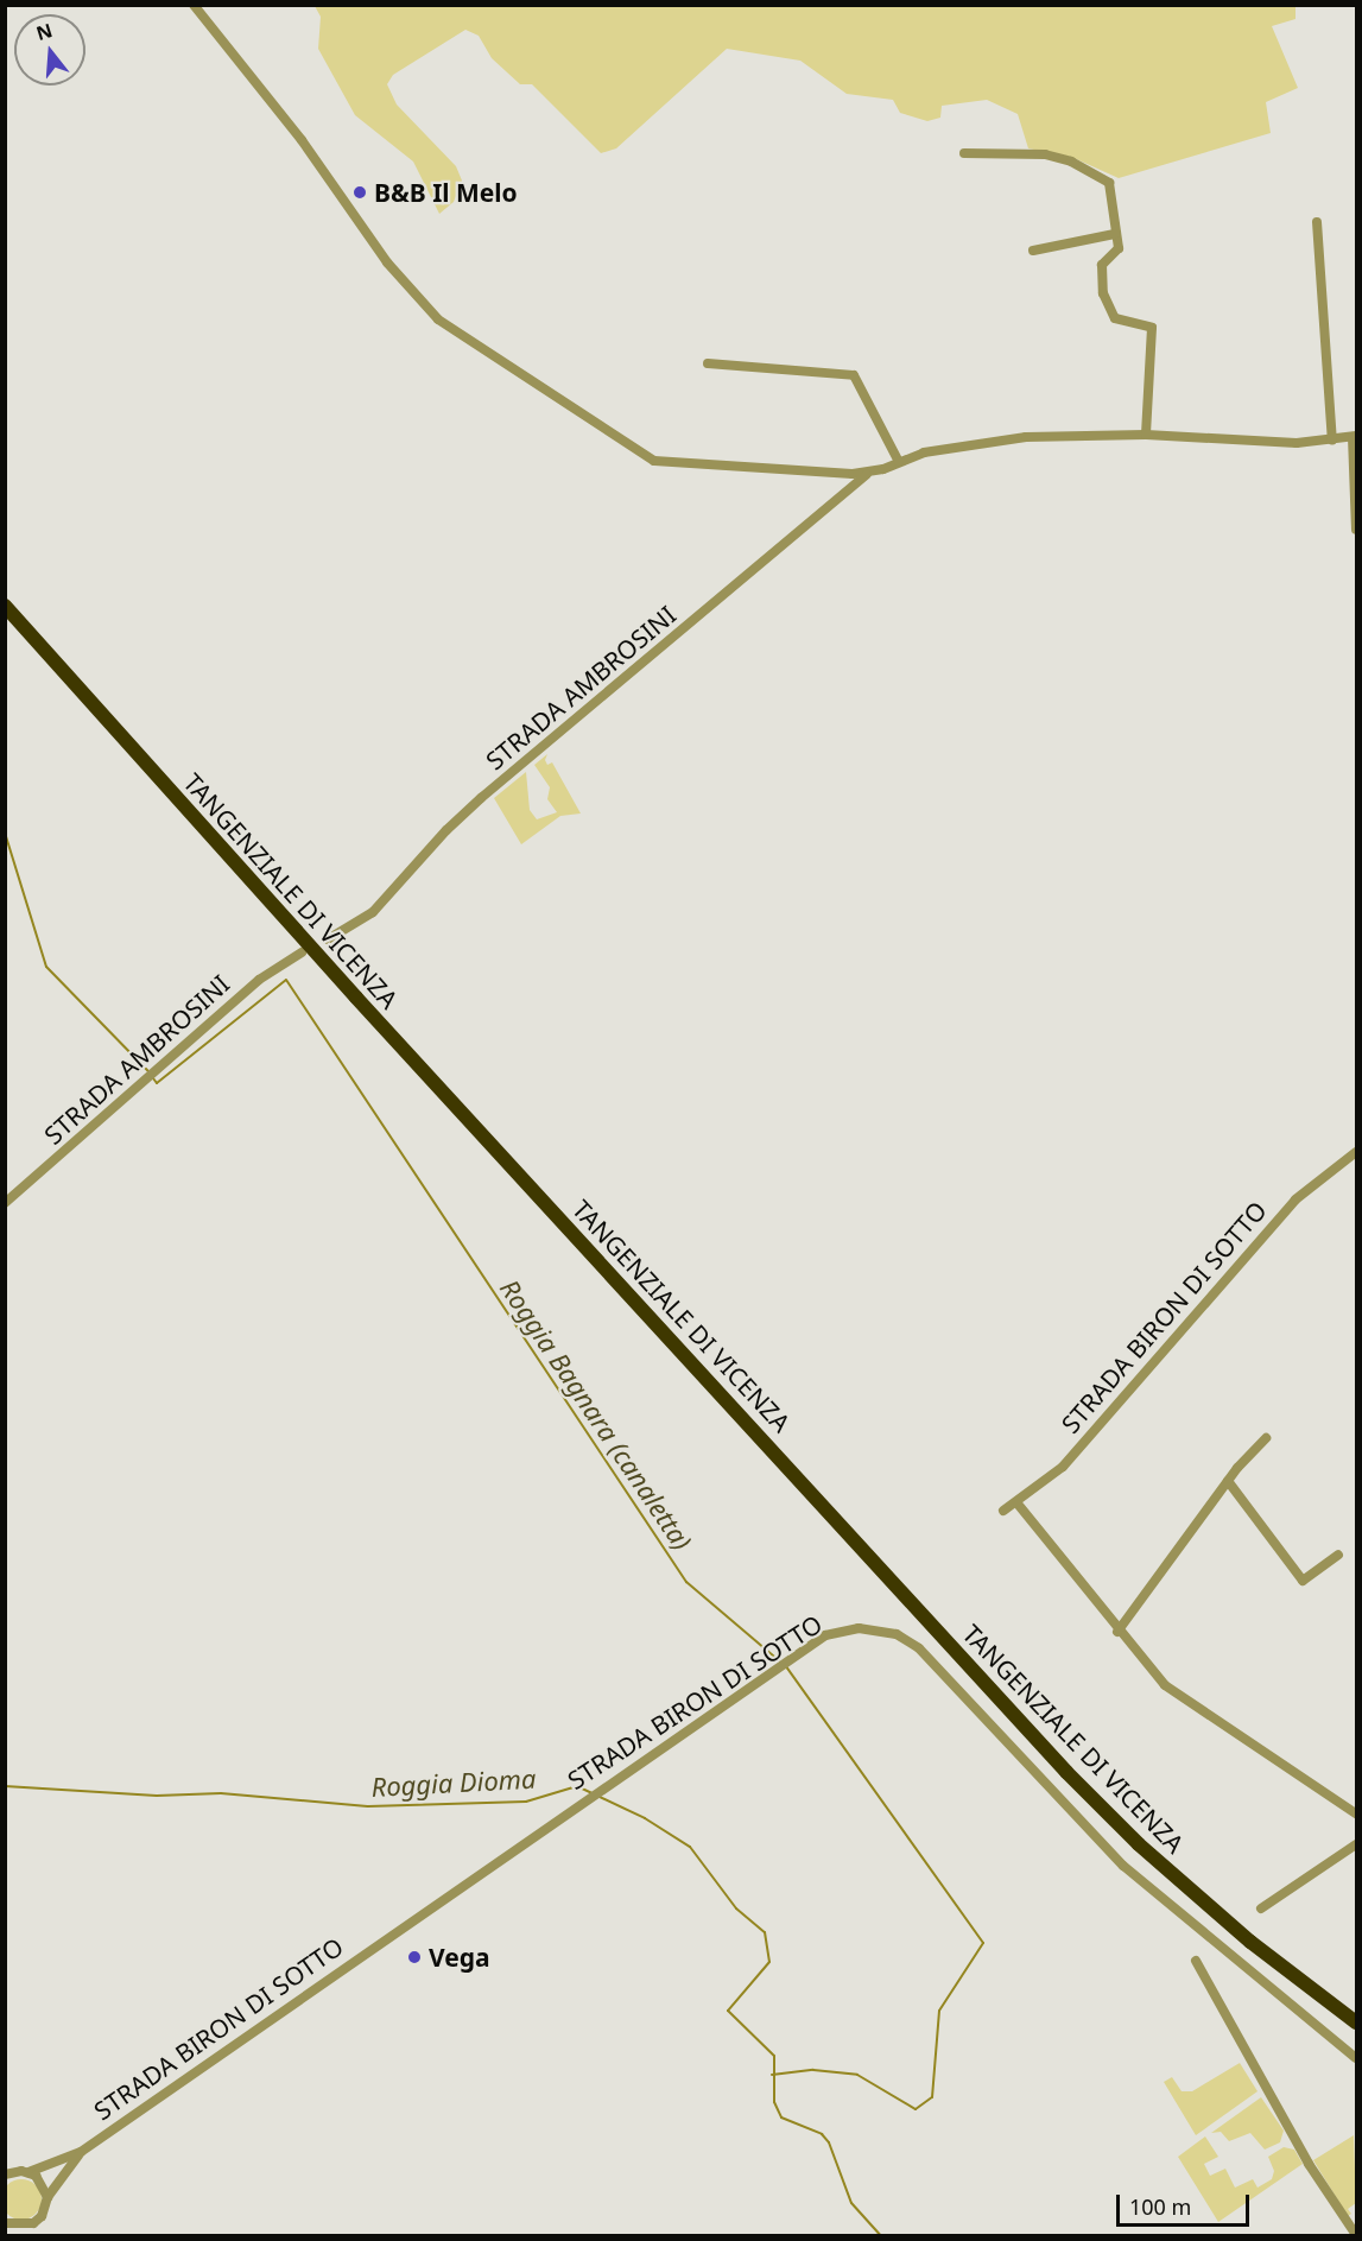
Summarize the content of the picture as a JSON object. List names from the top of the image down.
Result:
{
  "streets": {
    "highway": ["TANGENZIALE DI VICENZA"],
    "street": ["STRADA AMBROSINI", "STRADA BIRON DI SOTTO"]
  },
  "water": ["Roggia Bagnara (canaletta)", "Roggia Dioma"],
  "places": ["B&B Il Melo", "Vega"],
  "scale_bar": "100 m",
  "north": "top"
}
